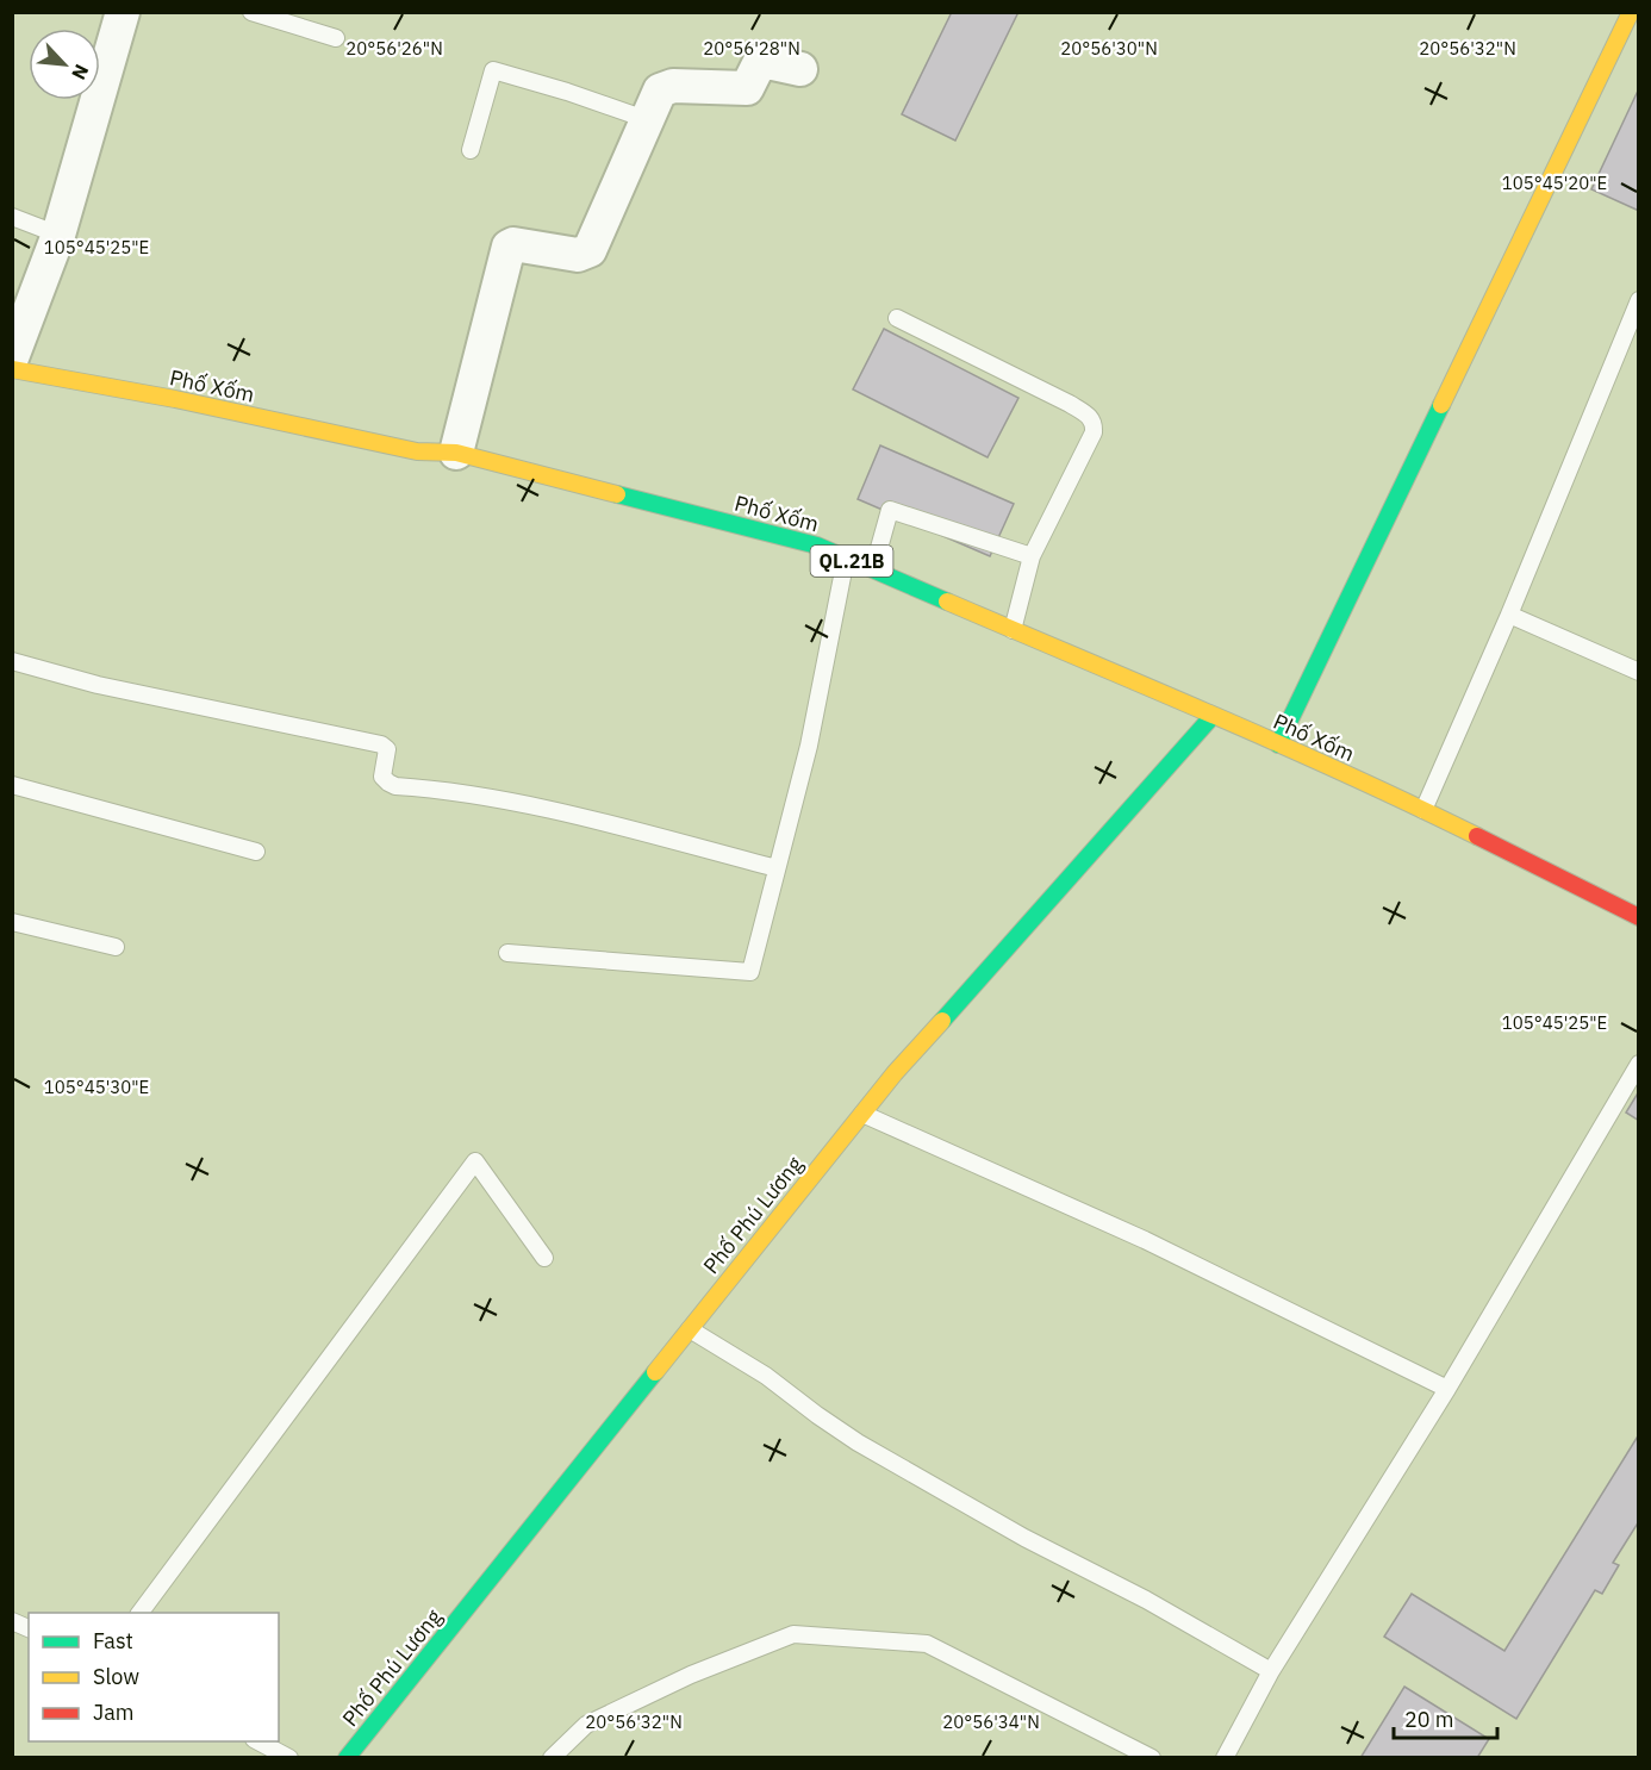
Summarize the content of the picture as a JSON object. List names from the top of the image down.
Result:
{
  "streets": {
    "main road": ["Phố Xốm", "QL.21B", "Phố Phú Lương"]
  },
  "crossings": [
    ["Phố Xốm", "Phố Phú Lương"]
  ],
  "legend": ["Fast", "Slow", "Jam"],
  "scale_bar": "20 m",
  "north": "bottom right",
  "coordinates": [
    "20°56'26\"N",
    "20°56'28\"N",
    "20°56'30\"N",
    "20°56'32\"N",
    "105°45'20\"E",
    "105°45'25\"E",
    "105°45'30\"E",
    "20°56'34\"N"
  ]
}
